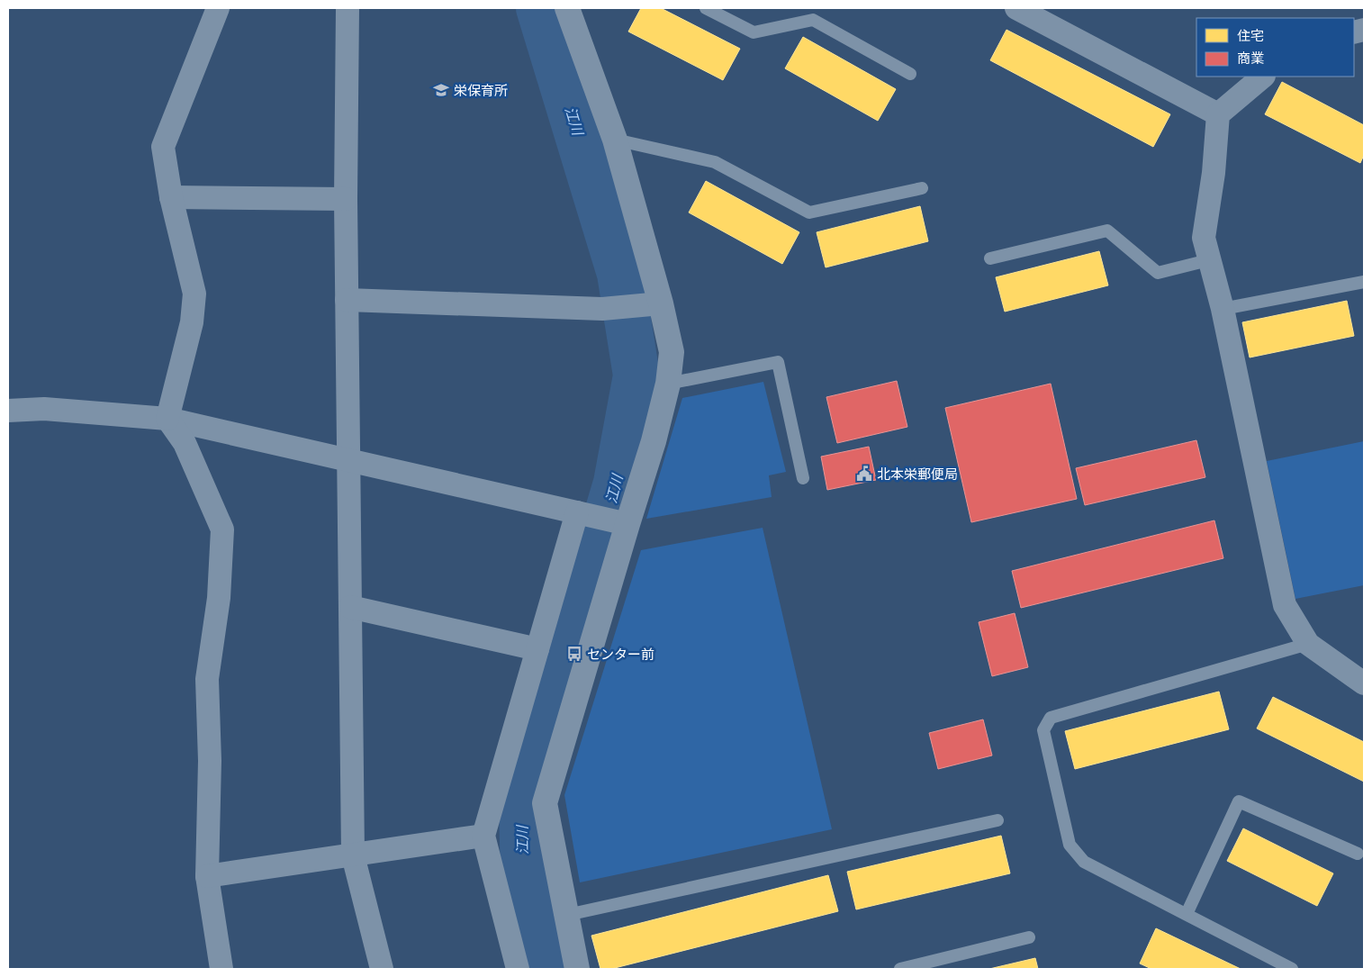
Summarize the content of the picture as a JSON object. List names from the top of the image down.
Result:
{
  "water": ["江川"],
  "places": {
    "school or university": ["栄保育所"],
    "public building": ["北本栄郵便局"],
    "bus stop": ["センター前"]
  },
  "legend": ["住宅", "商業"]
}
